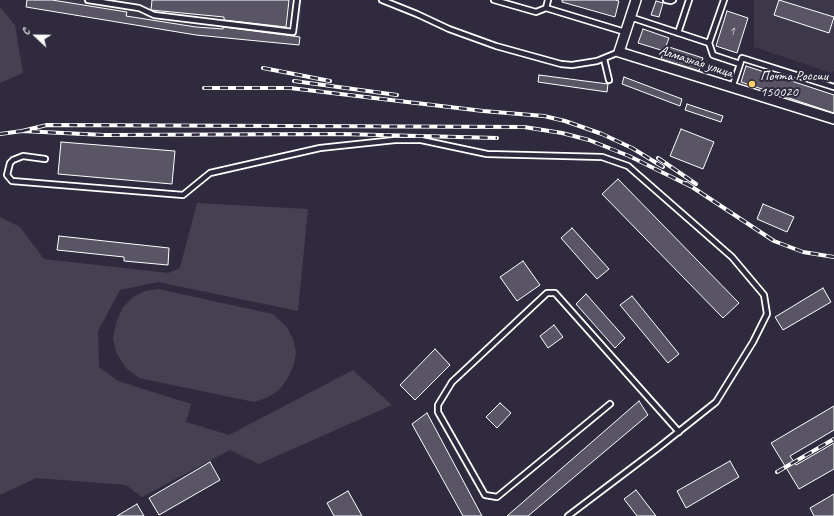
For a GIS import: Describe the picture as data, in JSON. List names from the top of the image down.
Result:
{
  "streets": {
    "street": ["Алмазная улица"]
  },
  "places": ["Почта России 150020"],
  "house_numbers": ["1"],
  "north": "left"
}
